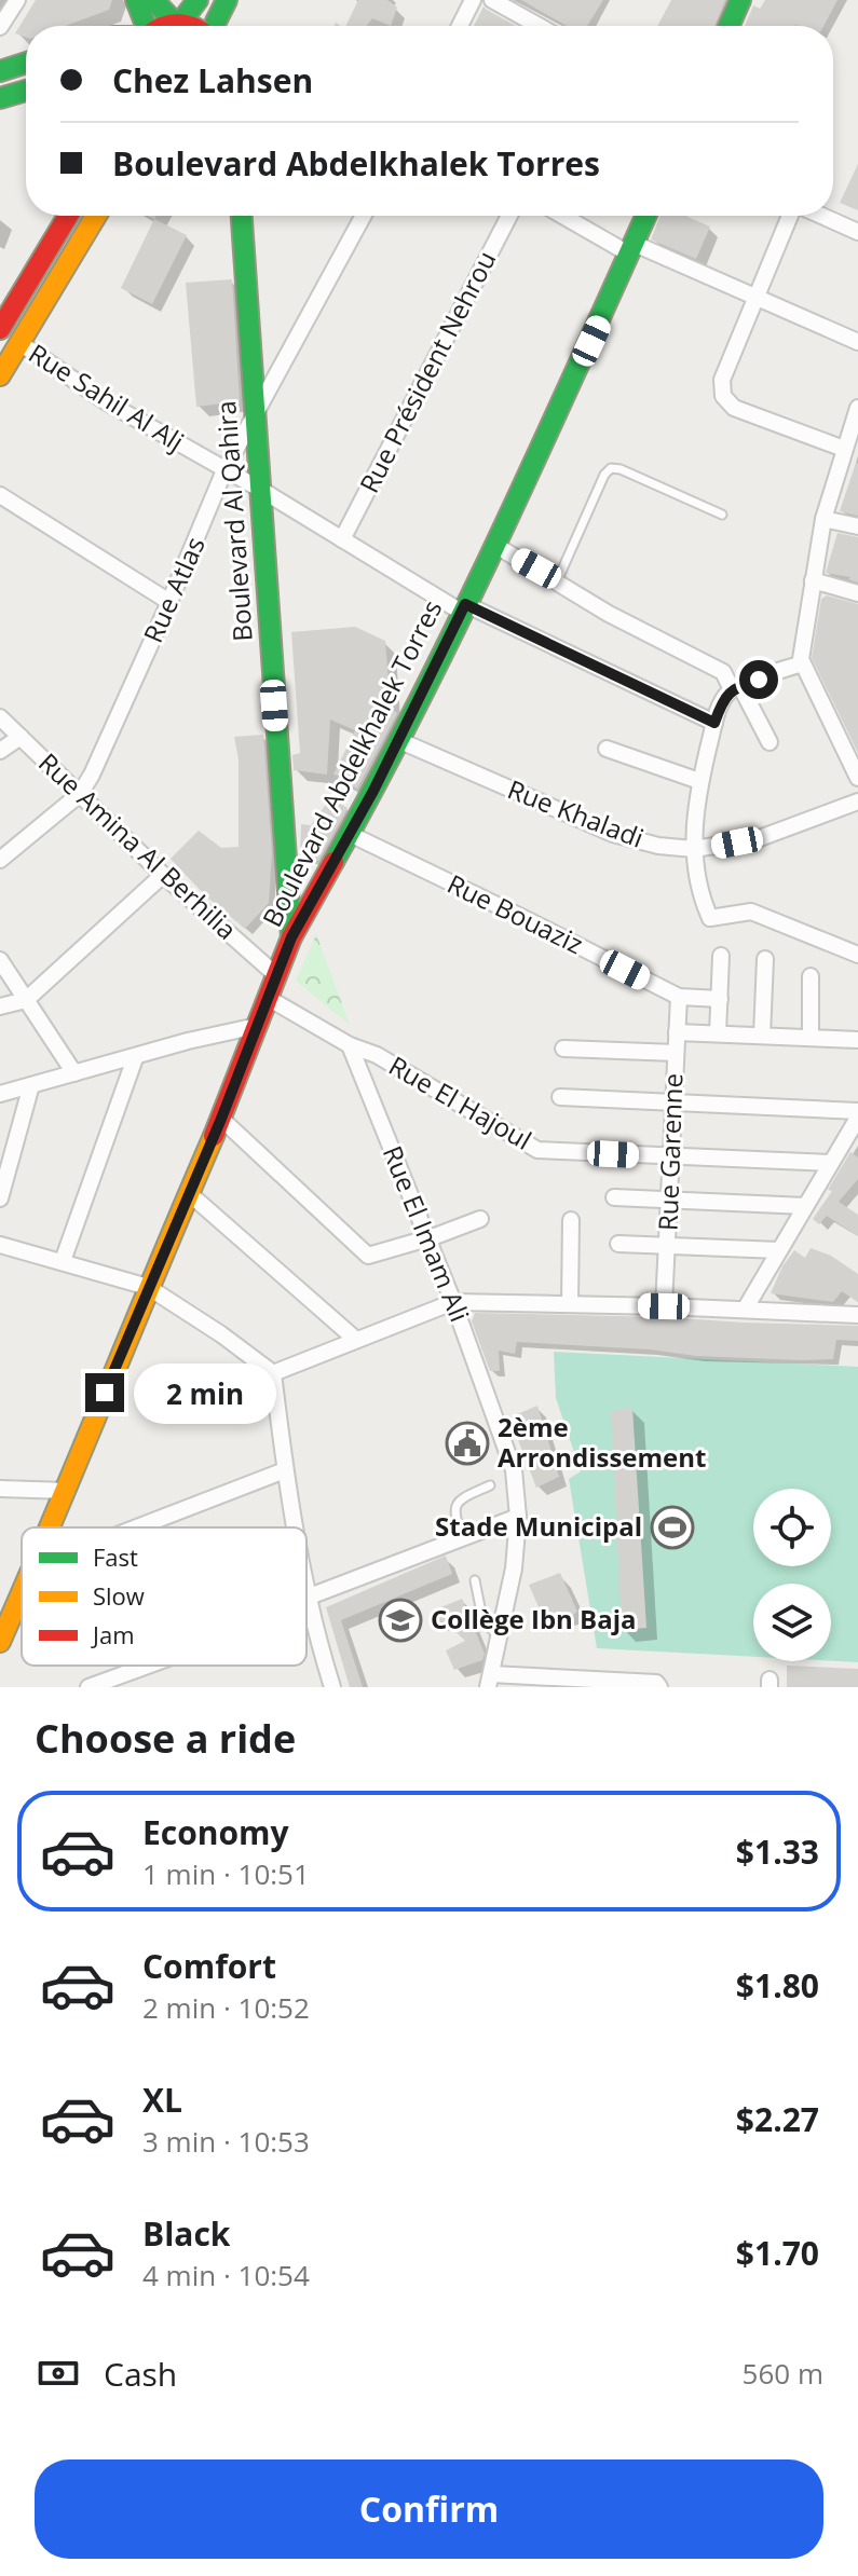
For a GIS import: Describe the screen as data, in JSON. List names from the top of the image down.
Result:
{
  "streets": {
    "main road": ["Boulevard Al Qahira", "Boulevard Abdelkhalek Torres"],
    "street": [
      "Rue Président Nehrou",
      "Rue Sahil Al Alj",
      "Rue Atlas",
      "Rue Khaladi",
      "Rue Amina Al Berhilia",
      "Rue Bouaziz",
      "Rue El Hajoul",
      "Rue Garenne",
      "Rue El Imam Ali"
    ]
  },
  "crossings": [
    ["Rue Président Nehrou", "Rue Sahil Al Alj"],
    ["Rue Sahil Al Alj", "Boulevard Al Qahira"],
    ["Rue Sahil Al Alj", "Rue Atlas"],
    ["Rue Sahil Al Alj", "Boulevard Abdelkhalek Torres"],
    ["Boulevard Al Qahira", "Rue Atlas"],
    ["Boulevard Al Qahira", "Boulevard Abdelkhalek Torres"],
    ["Rue Atlas", "Rue Amina Al Berhilia"],
    ["Boulevard Abdelkhalek Torres", "Rue Khaladi"],
    ["Boulevard Abdelkhalek Torres", "Rue Amina Al Berhilia"],
    ["Boulevard Abdelkhalek Torres", "Rue Bouaziz"],
    ["Rue Bouaziz", "Rue Garenne"],
    ["Rue El Hajoul", "Rue Garenne"],
    ["Rue El Hajoul", "Rue El Imam Ali"]
  ],
  "places": {
    "public building": ["2ème Arrondissement"],
    "sports": ["Stade Municipal"],
    "school or university": ["Collège Ibn Baja"]
  },
  "legend": ["Fast", "Slow", "Jam"],
  "page": {
    "banner": ["Chez Lahsen", "Boulevard Abdelkhalek Torres"],
    "bubble": "2 min",
    "heading": "Choose a ride",
    "list": [
      {
        "name": "Economy",
        "note": "1 min · 10:51",
        "value": "$1.33"
      },
      {
        "name": "Comfort",
        "note": "2 min · 10:52",
        "value": "$1.80"
      },
      {
        "name": "XL",
        "note": "3 min · 10:53",
        "value": "$2.27"
      },
      {
        "name": "Black",
        "note": "4 min · 10:54",
        "value": "$1.70"
      }
    ],
    "pay": ["Cash", "560 m"],
    "buttons": "Confirm"
  }
}
